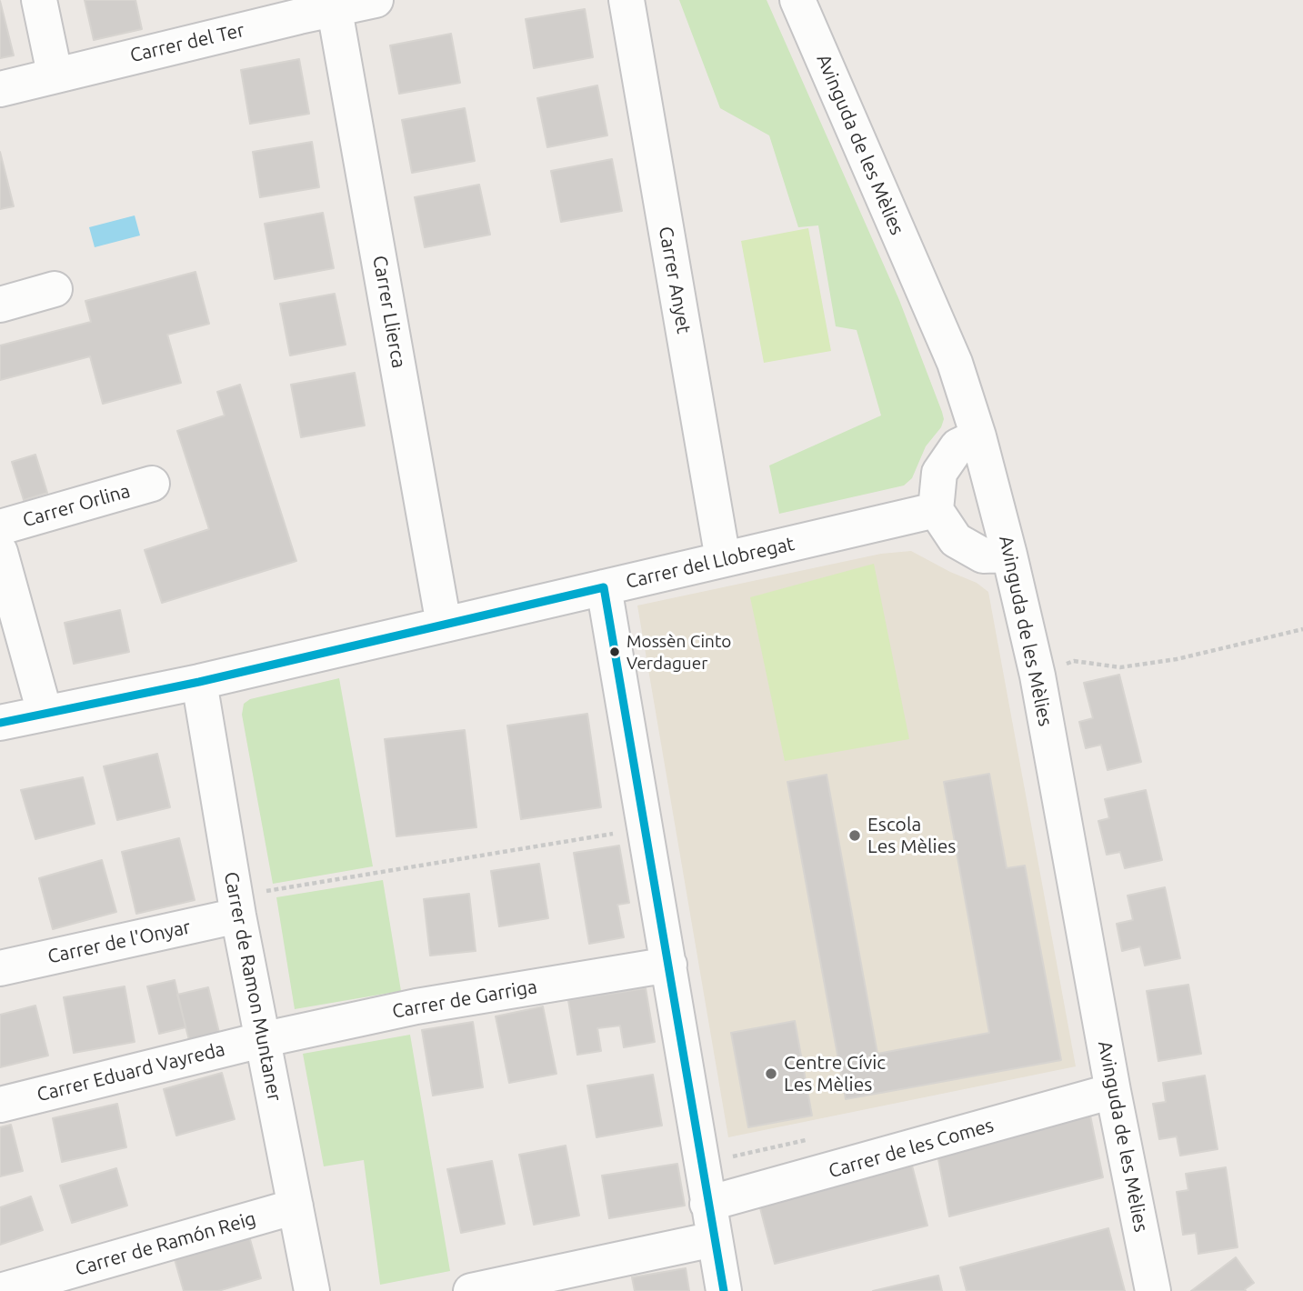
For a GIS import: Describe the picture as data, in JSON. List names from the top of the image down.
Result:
{
  "streets": {
    "street": [
      "Carrer del Ter",
      "Avinguda de les Mèlies",
      "Carrer Anyet",
      "Carrer Llierca",
      "Carrer Orlina",
      "Carrer del Llobregat",
      "Carrer de l'Onyar",
      "Carrer de Ramon Muntaner",
      "Carrer de Garriga",
      "Carrer Eduard Vayreda",
      "Carrer de les Comes",
      "Carrer de Ramón Reig"
    ]
  },
  "crossings": [
    ["Carrer del Ter", "Carrer Llierca"],
    ["Avinguda de les Mèlies", "Carrer de les Comes"],
    ["Carrer Anyet", "Carrer del Llobregat"],
    ["Carrer Llierca", "Carrer del Llobregat"],
    ["Carrer del Llobregat", "Carrer de Ramon Muntaner"],
    ["Carrer de l'Onyar", "Carrer de Ramon Muntaner"],
    ["Carrer de Ramon Muntaner", "Carrer de Garriga"],
    ["Carrer de Ramon Muntaner", "Carrer Eduard Vayreda"],
    ["Carrer de Ramon Muntaner", "Carrer de Ramón Reig"],
    ["Carrer de Garriga", "Carrer Eduard Vayreda"]
  ],
  "places": ["Mossèn Cinto Verdaguer", "Escola Les Mèlies", "Centre Cívic Les Mèlies"]
}
